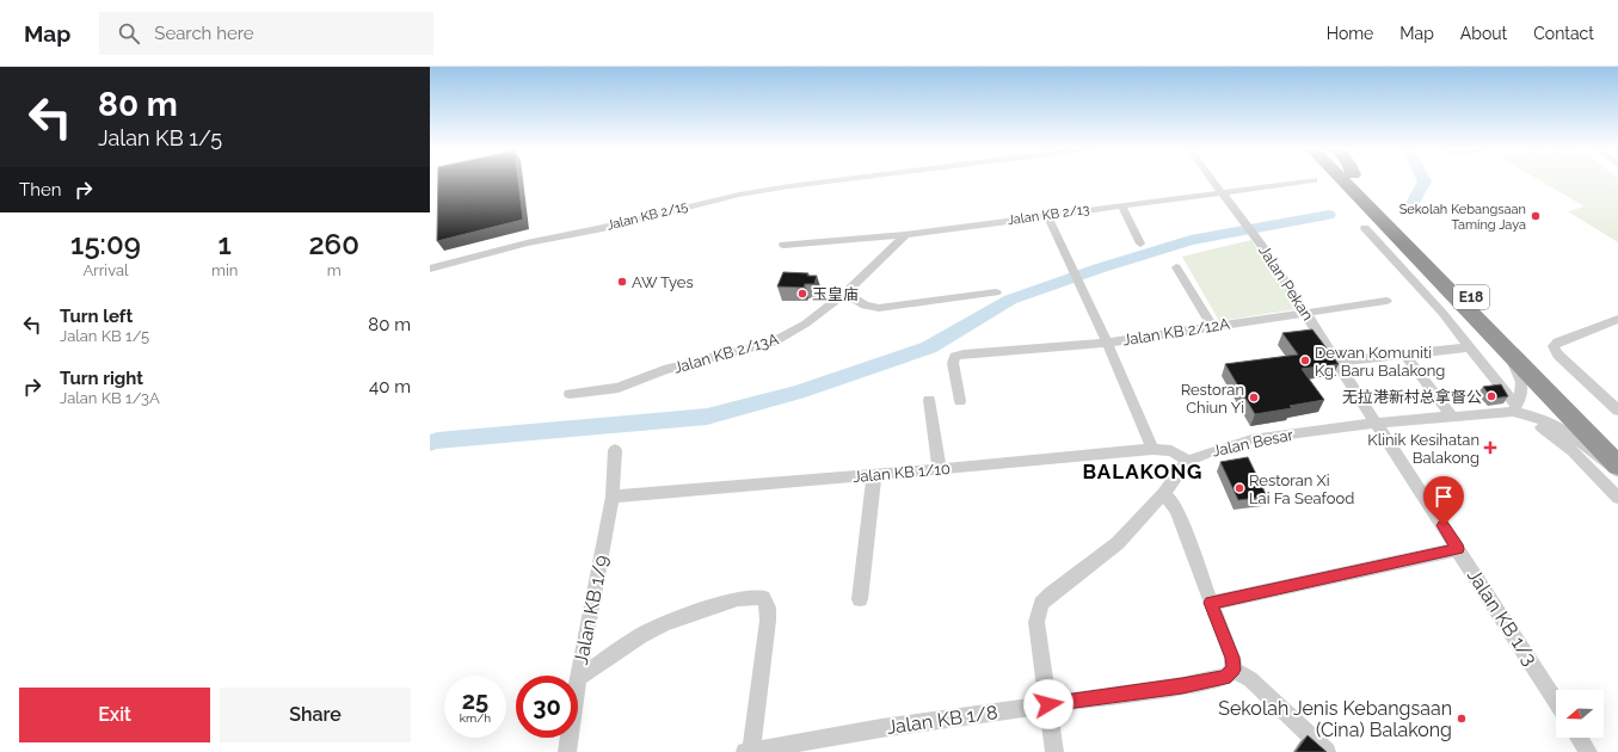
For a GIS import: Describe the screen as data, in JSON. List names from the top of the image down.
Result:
{
  "streets": {
    "highway": ["E18"],
    "street": [
      "Jalan KB 2/13",
      "Jalan KB 2/15",
      "Jalan Pekan",
      "Jalan KB 2/12A",
      "Jalan KB 2/13A",
      "Jalan Besar",
      "Jalan KB 1/10",
      "Jalan KB 1/9",
      "Jalan KB 1/3",
      "Jalan KB 1/8"
    ]
  },
  "crossings": [
    ["Jalan KB 2/13", "Jalan Pekan"],
    ["Jalan KB 2/13", "Jalan KB 2/13A"],
    ["Jalan Pekan", "Jalan KB 2/12A"],
    ["Jalan Pekan", "Jalan Besar"],
    ["Jalan Pekan", "Jalan KB 1/3"],
    ["Jalan Besar", "Jalan KB 1/10"],
    ["Jalan Besar", "Jalan KB 1/3"],
    ["Jalan KB 1/10", "Jalan KB 1/9"]
  ],
  "districts": ["BALAKONG"],
  "places": {
    "other": [
      "Sekolah Kebangsaan Taming Jaya",
      "AW Tyes",
      "玉皇庙",
      "Dewan Komuniti Kg. Baru Balakong",
      "无拉港新村总拿督公",
      "Restoran Chiun Yi",
      "Restoran Xi Lai Fa Seafood",
      "Sekolah Jenis Kebangsaan (Cina) Balakong"
    ],
    "health": ["Klinik Kesihatan Balakong"]
  },
  "north": "left",
  "page": {
    "header": "Map",
    "search": "Search here",
    "nav": [
      "Home",
      "Map",
      "About",
      "Contact"
    ],
    "turn": ["80 m", "Jalan KB 1/5"],
    "then": "Then",
    "eta": [
      "15:09",
      "Arrival",
      "1",
      "min",
      "260",
      "m"
    ],
    "list": [
      {
        "name": "Turn left",
        "note": "Jalan KB 1/5",
        "value": "80 m"
      },
      {
        "name": "Turn right",
        "note": "Jalan KB 1/3A",
        "value": "40 m"
      }
    ],
    "speed": "25 km/h",
    "limit": "30",
    "buttons": ["Exit", "Share"]
  }
}
